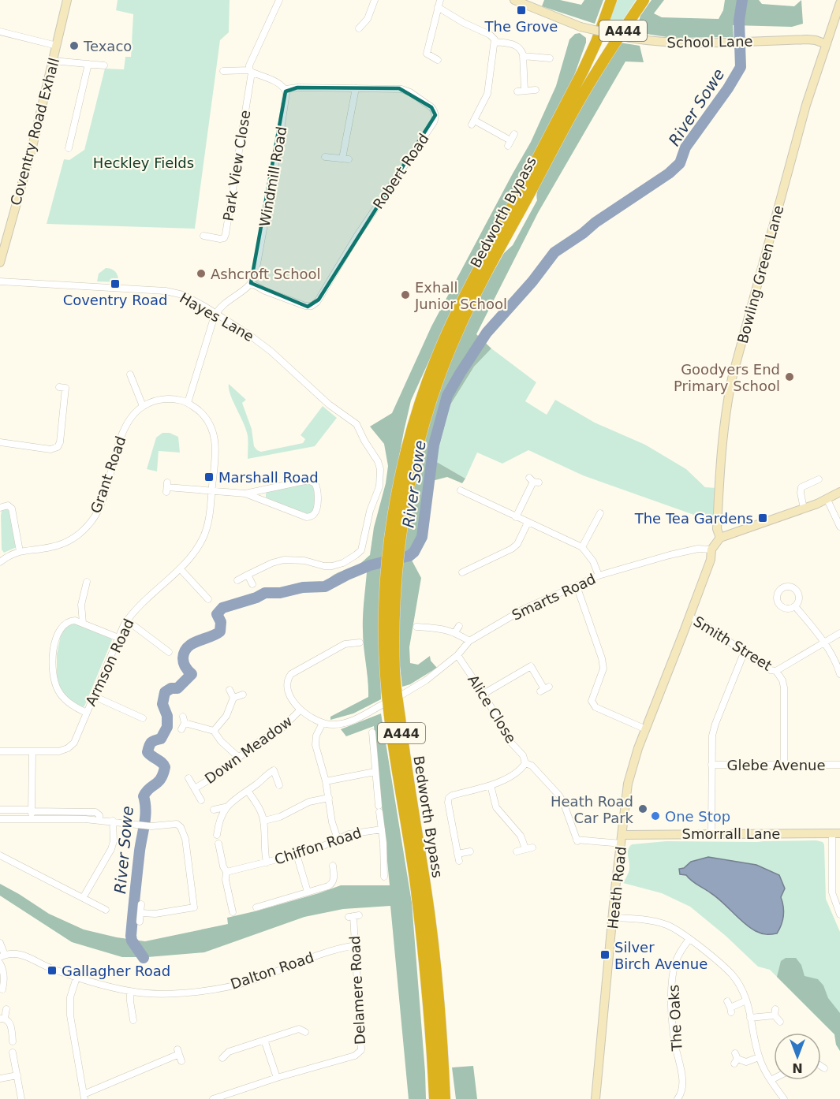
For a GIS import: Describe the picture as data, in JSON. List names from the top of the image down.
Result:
{
  "streets": {
    "highway": ["A444", "Bedworth Bypass"],
    "street": [
      "School Lane",
      "Coventry Road Exhall",
      "Park View Close",
      "Robert Road",
      "Windmill Road",
      "Bowling Green Lane",
      "Hayes Lane",
      "Grant Road",
      "Smarts Road",
      "Smith Street",
      "Armson Road",
      "Alice Close",
      "Down Meadow",
      "Glebe Avenue",
      "Smorrall Lane",
      "Chiffon Road",
      "Heath Road",
      "Dalton Road",
      "Delamere Road",
      "The Oaks"
    ]
  },
  "crossings": [
    ["School Lane", "Bowling Green Lane"],
    ["Robert Road", "Windmill Road"],
    ["Smarts Road", "Alice Close"],
    ["Smarts Road", "Heath Road"],
    ["Smith Street", "Heath Road"],
    ["Alice Close", "Heath Road"],
    ["Smorrall Lane", "Heath Road"],
    ["Dalton Road", "Delamere Road"]
  ],
  "water": ["River Sowe"],
  "parks": ["Heckley Fields"],
  "places": {
    "transit": [
      "The Grove",
      "Coventry Road",
      "Marshall Road",
      "The Tea Gardens",
      "Silver Birch Avenue",
      "Gallagher Road"
    ],
    "other": [
      "Texaco",
      "Ashcroft School",
      "Exhall Junior School",
      "Goodyers End Primary School",
      "Heath Road Car Park",
      "One Stop"
    ]
  },
  "north": "bottom"
}
